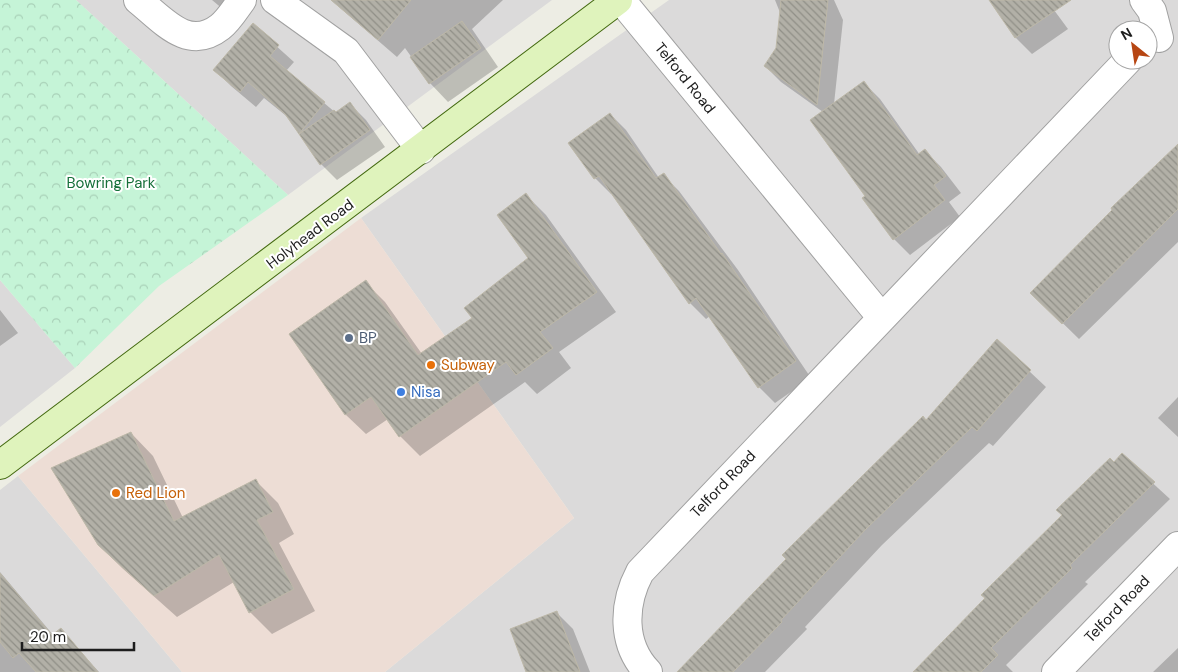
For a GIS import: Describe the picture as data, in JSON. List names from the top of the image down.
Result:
{
  "streets": {
    "main road": ["Holyhead Road"],
    "street": ["Telford Road"]
  },
  "crossings": [
    ["Telford Road", "Holyhead Road"]
  ],
  "parks": ["Bowring Park"],
  "places": [
    "BP",
    "Subway",
    "Nisa",
    "Red Lion"
  ],
  "scale_bar": "20 m",
  "north": "top left"
}
